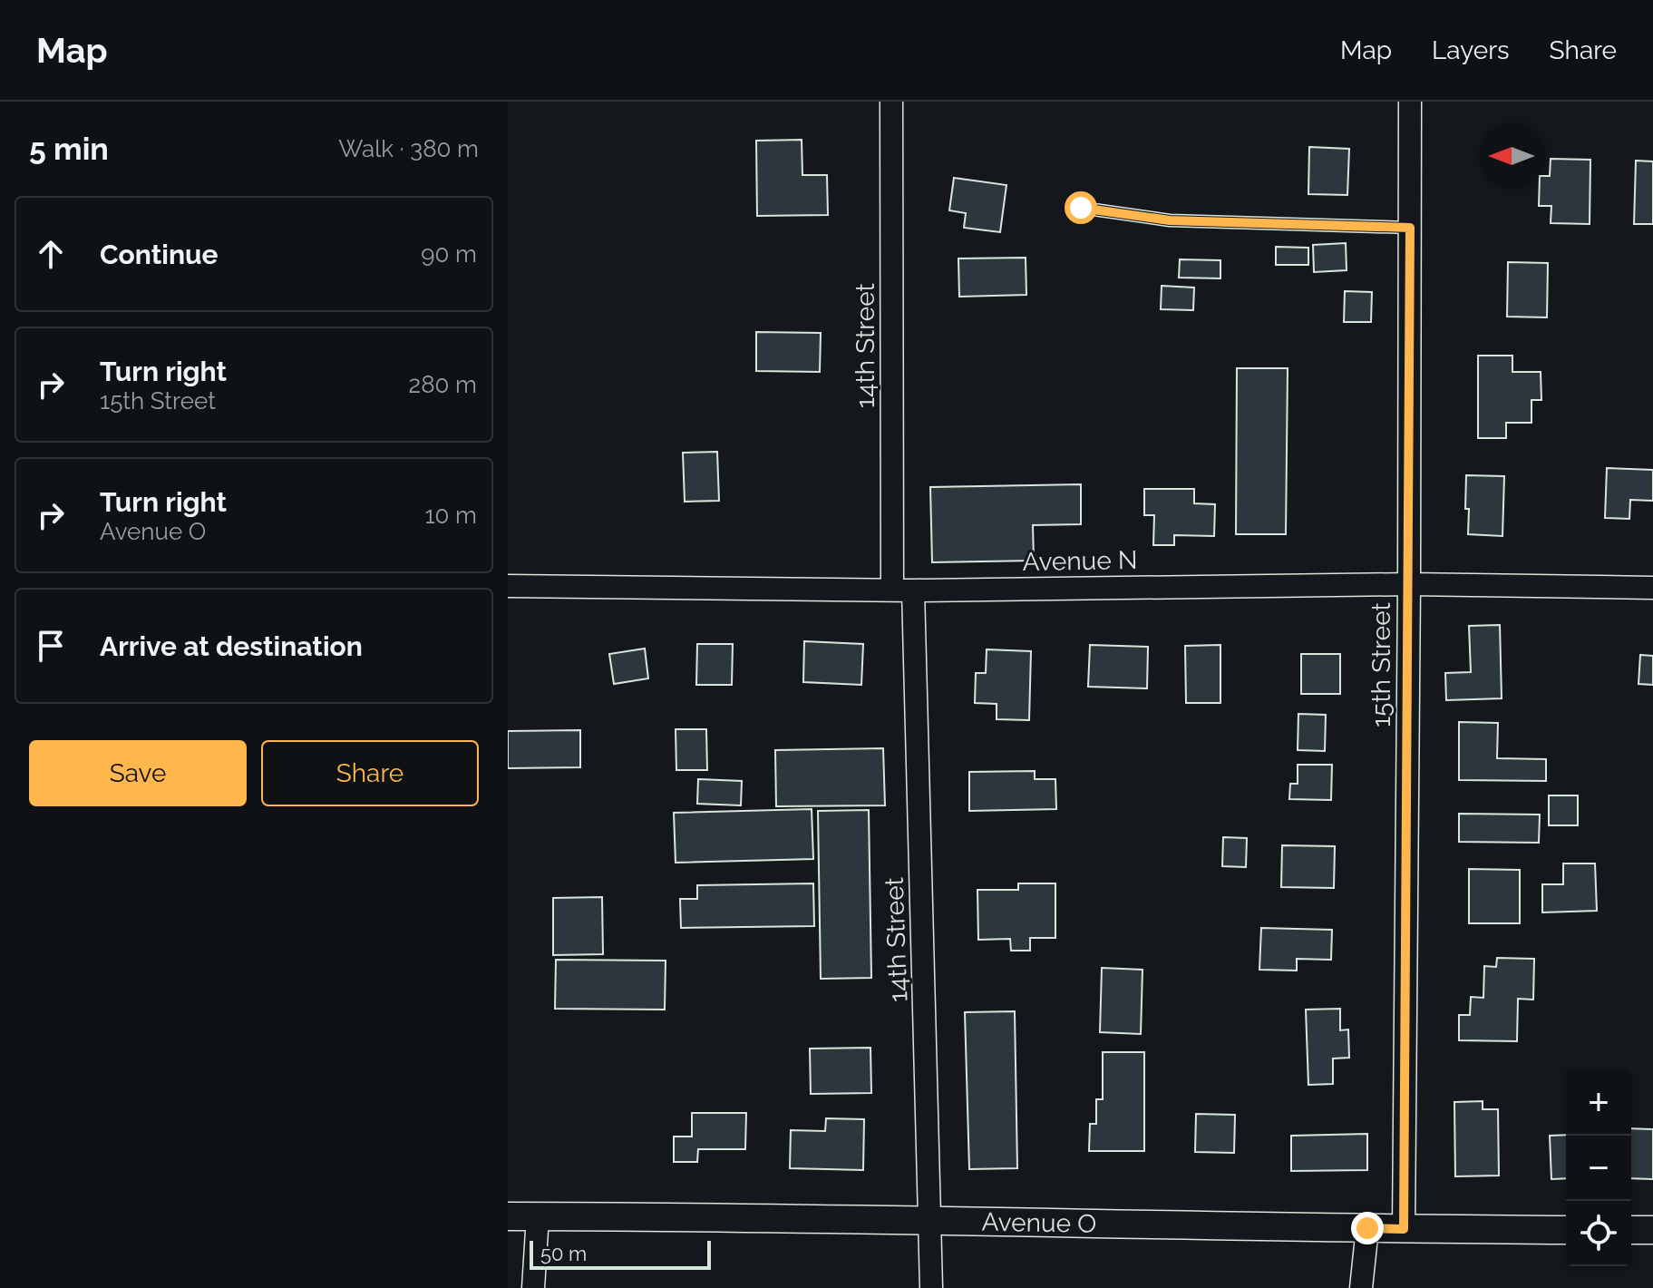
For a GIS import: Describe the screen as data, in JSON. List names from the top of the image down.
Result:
{
  "streets": {
    "street": [
      "14th Street",
      "Avenue N",
      "15th Street",
      "Avenue O"
    ]
  },
  "crossings": [
    ["14th Street", "Avenue N"],
    ["14th Street", "Avenue O"],
    ["Avenue N", "15th Street"],
    ["15th Street", "Avenue O"]
  ],
  "scale_bar": "50 m",
  "north": "left",
  "page": {
    "header": "Map",
    "nav": ["Map", "Layers", "Share"],
    "heading": ["5 min", "Walk · 380 m"],
    "list": [
      ["Continue", "90 m"],
      ["Turn right", "15th Street", "280 m"],
      ["Turn right", "Avenue O", "10 m"],
      "Arrive at destination"
    ],
    "buttons": ["Save", "Share"],
    "map_buttons": ["+", "−"],
    "scale": "50 m"
  }
}
